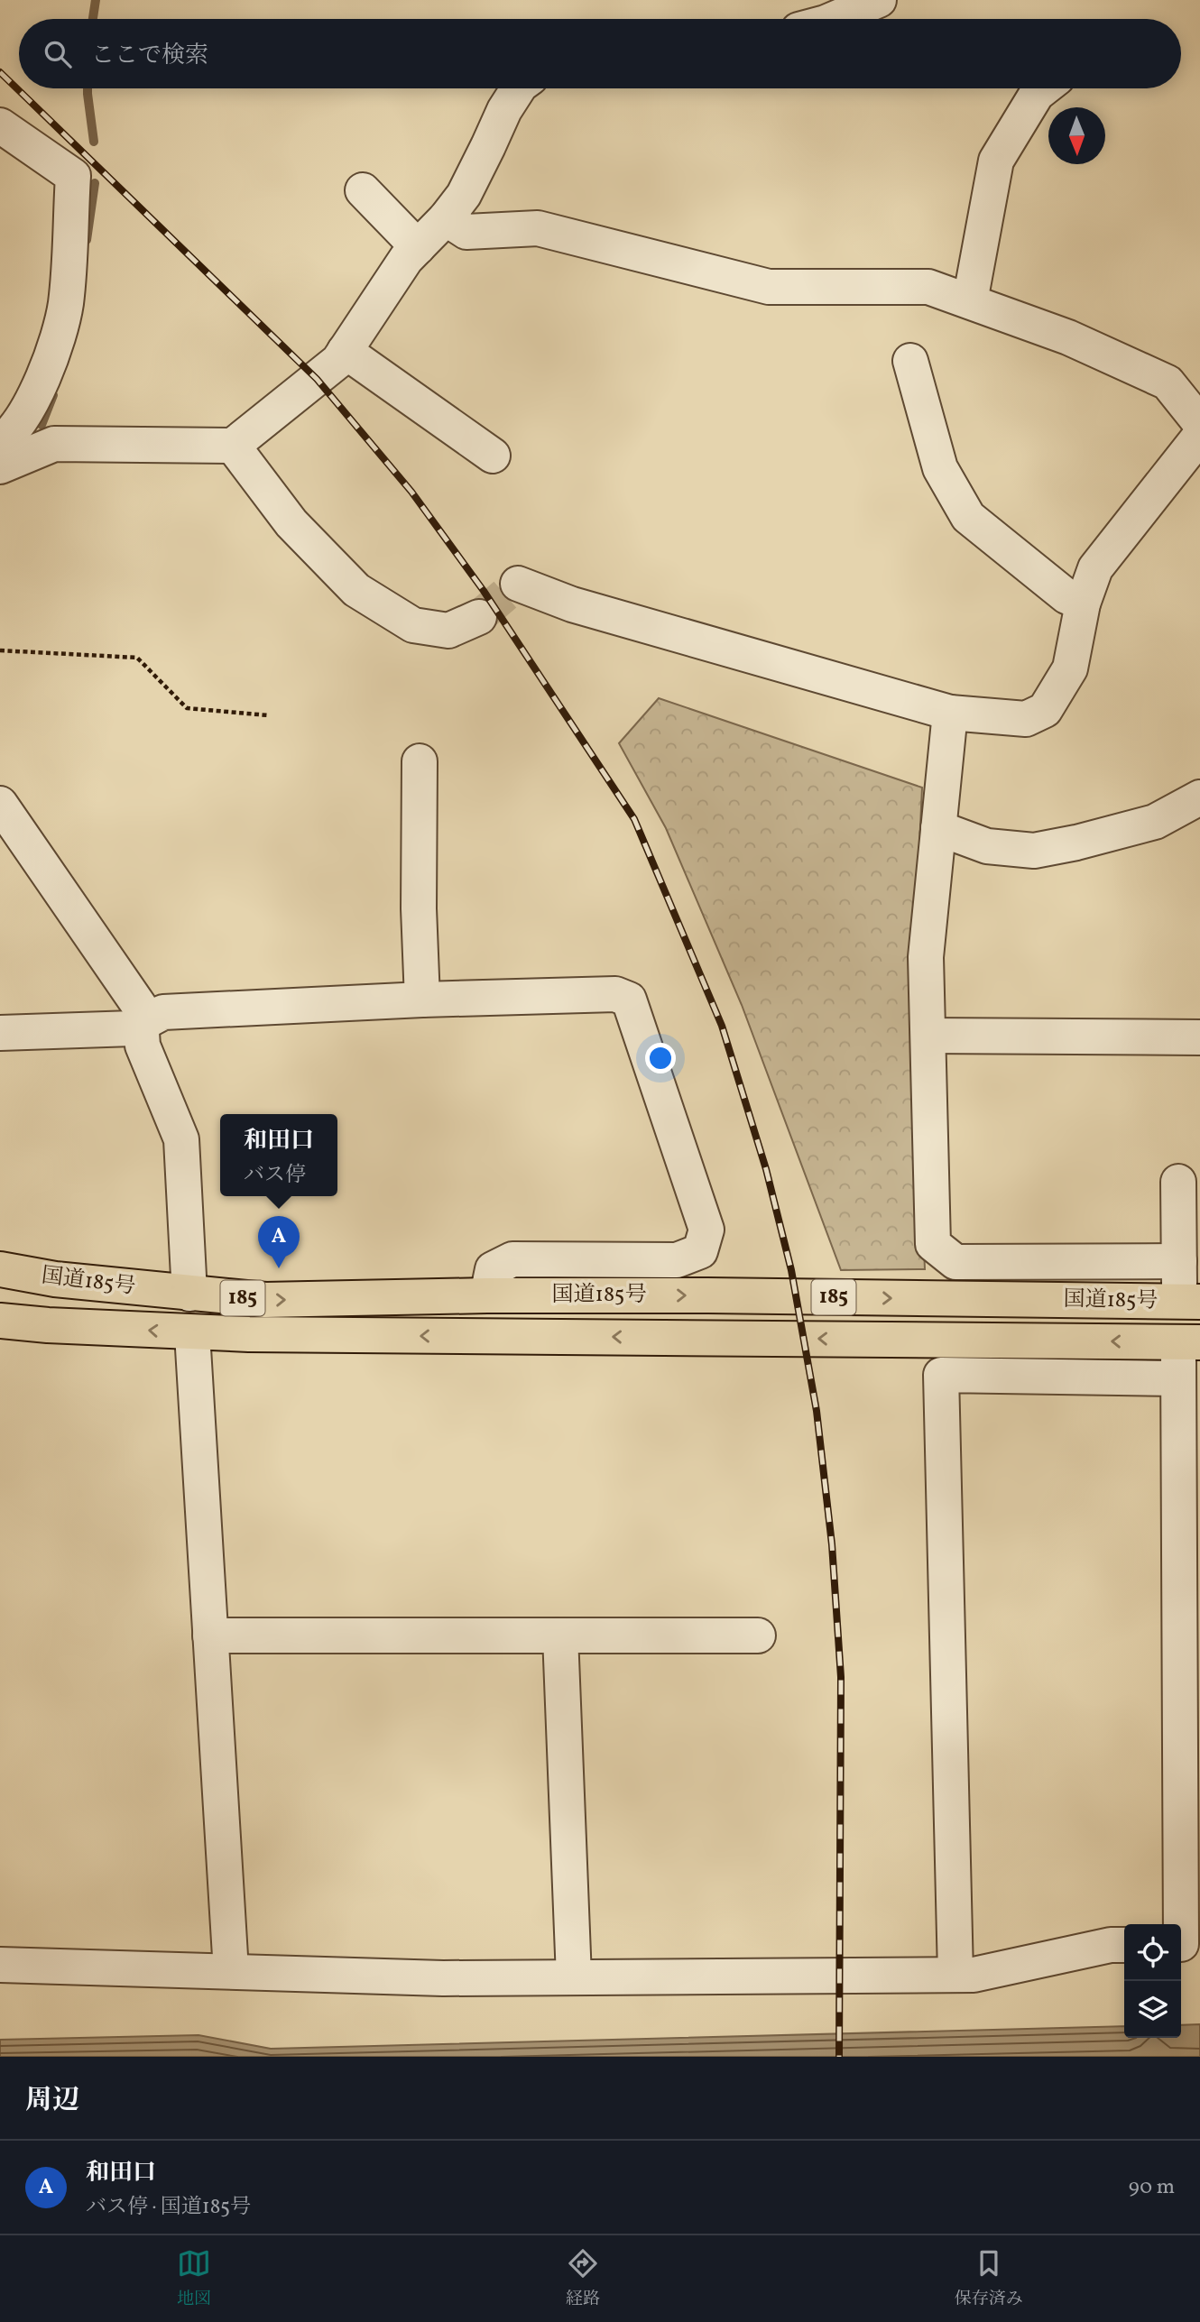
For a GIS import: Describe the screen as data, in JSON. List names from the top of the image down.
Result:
{
  "streets": {
    "highway": ["国道185号", "185"]
  },
  "north": "bottom",
  "page": {
    "search": "ここで検索",
    "popup": ["和田口", "バス停"],
    "pins": "A",
    "heading": "周辺",
    "list": [
      {
        "mark": "A",
        "name": "和田口",
        "note": "バス停 · 国道185号",
        "value": "90 m"
      }
    ],
    "nav": ["地図", "経路", "保存済み"]
  }
}
